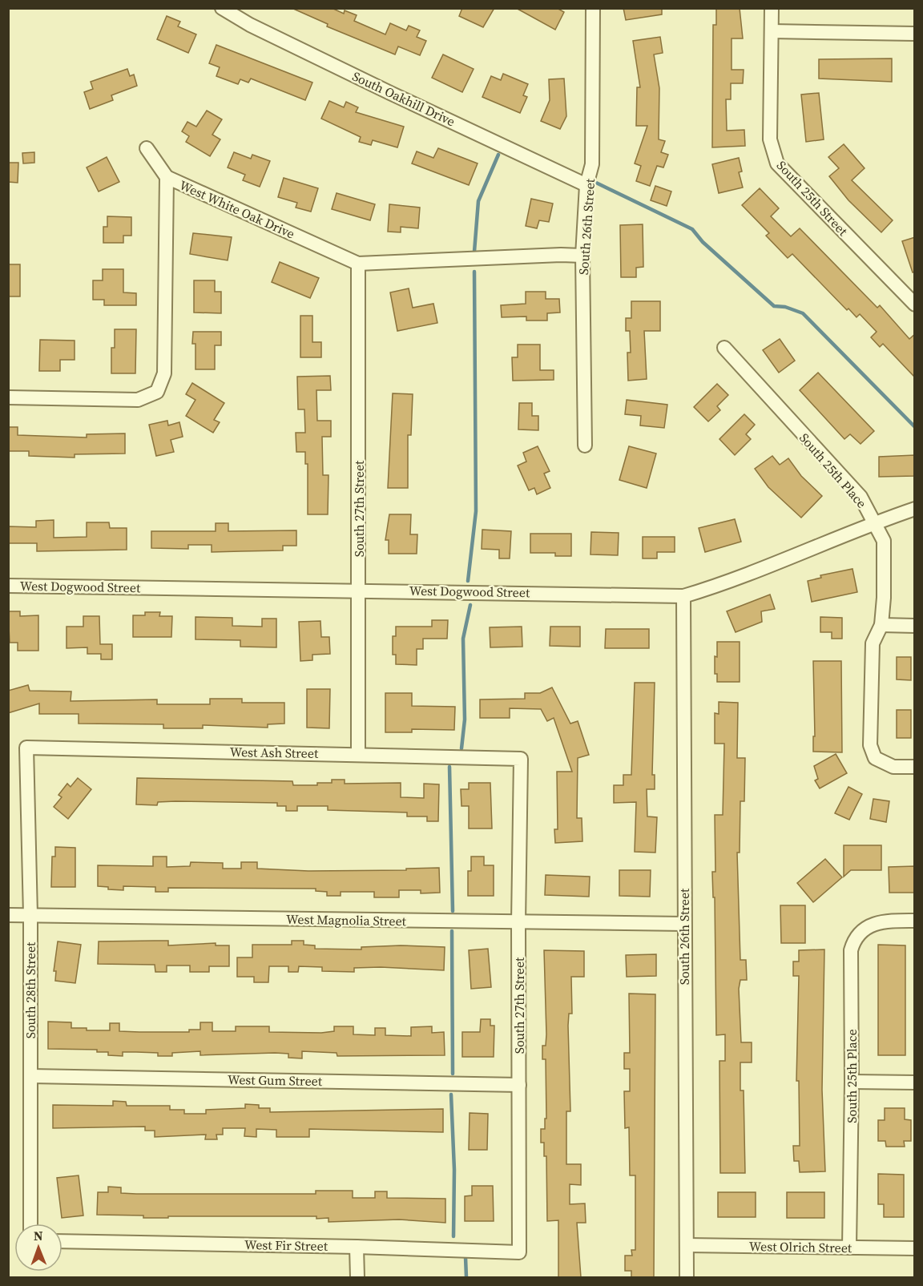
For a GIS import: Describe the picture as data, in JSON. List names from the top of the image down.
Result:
{
  "streets": {
    "street": [
      "South Oakhill Drive",
      "South 25th Street",
      "West White Oak Drive",
      "South 26th Street",
      "South 25th Place",
      "South 27th Street",
      "West Dogwood Street",
      "West Ash Street",
      "West Magnolia Street",
      "South 28th Street",
      "West Gum Street",
      "West Fir Street",
      "West Olrich Street"
    ]
  },
  "crossings": [
    ["South Oakhill Drive", "South 26th Street"],
    ["West White Oak Drive", "South 26th Street"],
    ["West White Oak Drive", "South 27th Street"],
    ["South 26th Street", "West Dogwood Street"],
    ["South 26th Street", "West Magnolia Street"],
    ["South 26th Street", "West Olrich Street"],
    ["South 25th Place", "West Dogwood Street"],
    ["South 25th Place", "West Olrich Street"],
    ["South 27th Street", "West Dogwood Street"],
    ["South 27th Street", "West Ash Street"],
    ["South 27th Street", "West Magnolia Street"],
    ["South 27th Street", "West Gum Street"],
    ["South 27th Street", "West Fir Street"],
    ["West Ash Street", "South 28th Street"],
    ["West Magnolia Street", "South 28th Street"],
    ["South 28th Street", "West Gum Street"]
  ],
  "north": "top"
}
